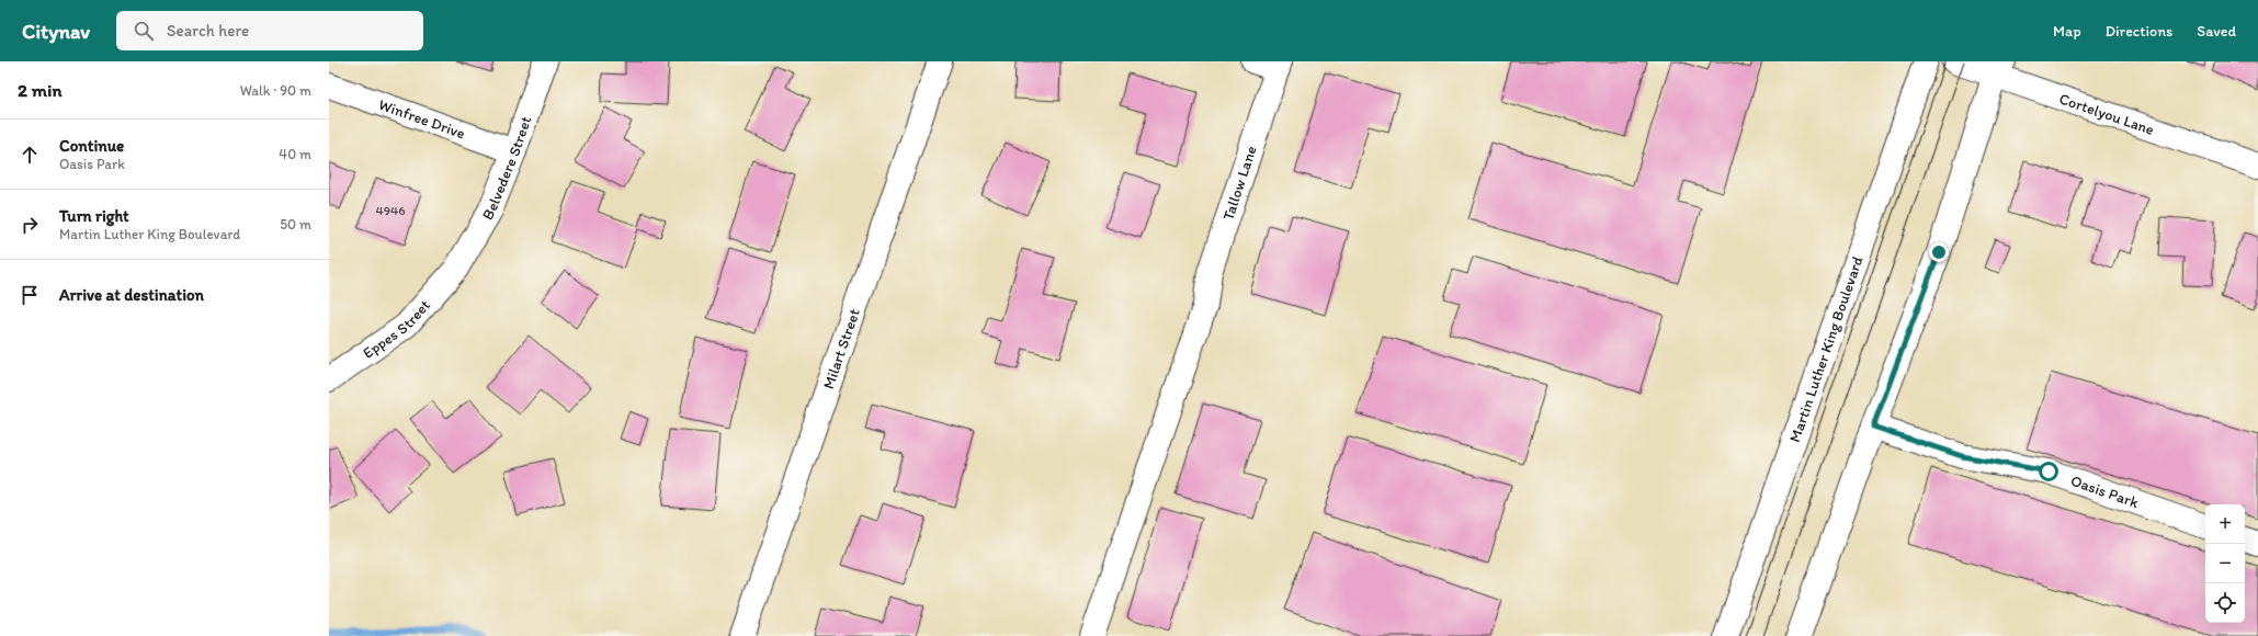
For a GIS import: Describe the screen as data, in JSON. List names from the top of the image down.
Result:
{
  "streets": {
    "street": [
      "Cortelyou Lane",
      "Winfree Drive",
      "Belvedere Street",
      "Tallow Lane",
      "Eppes Street",
      "Milart Street",
      "Martin Luther King Boulevard",
      "Oasis Park"
    ]
  },
  "crossings": [
    ["Winfree Drive", "Belvedere Street"],
    ["Belvedere Street", "Eppes Street"]
  ],
  "house_numbers": ["4946"],
  "page": {
    "header": "Citynav",
    "search": "Search here",
    "nav": ["Map", "Directions", "Saved"],
    "heading": ["2 min", "Walk · 90 m"],
    "list": [
      ["Continue", "Oasis Park", "40 m"],
      ["Turn right", "Martin Luther King Boulevard", "50 m"],
      "Arrive at destination"
    ],
    "map_buttons": ["+", "−"]
  }
}
